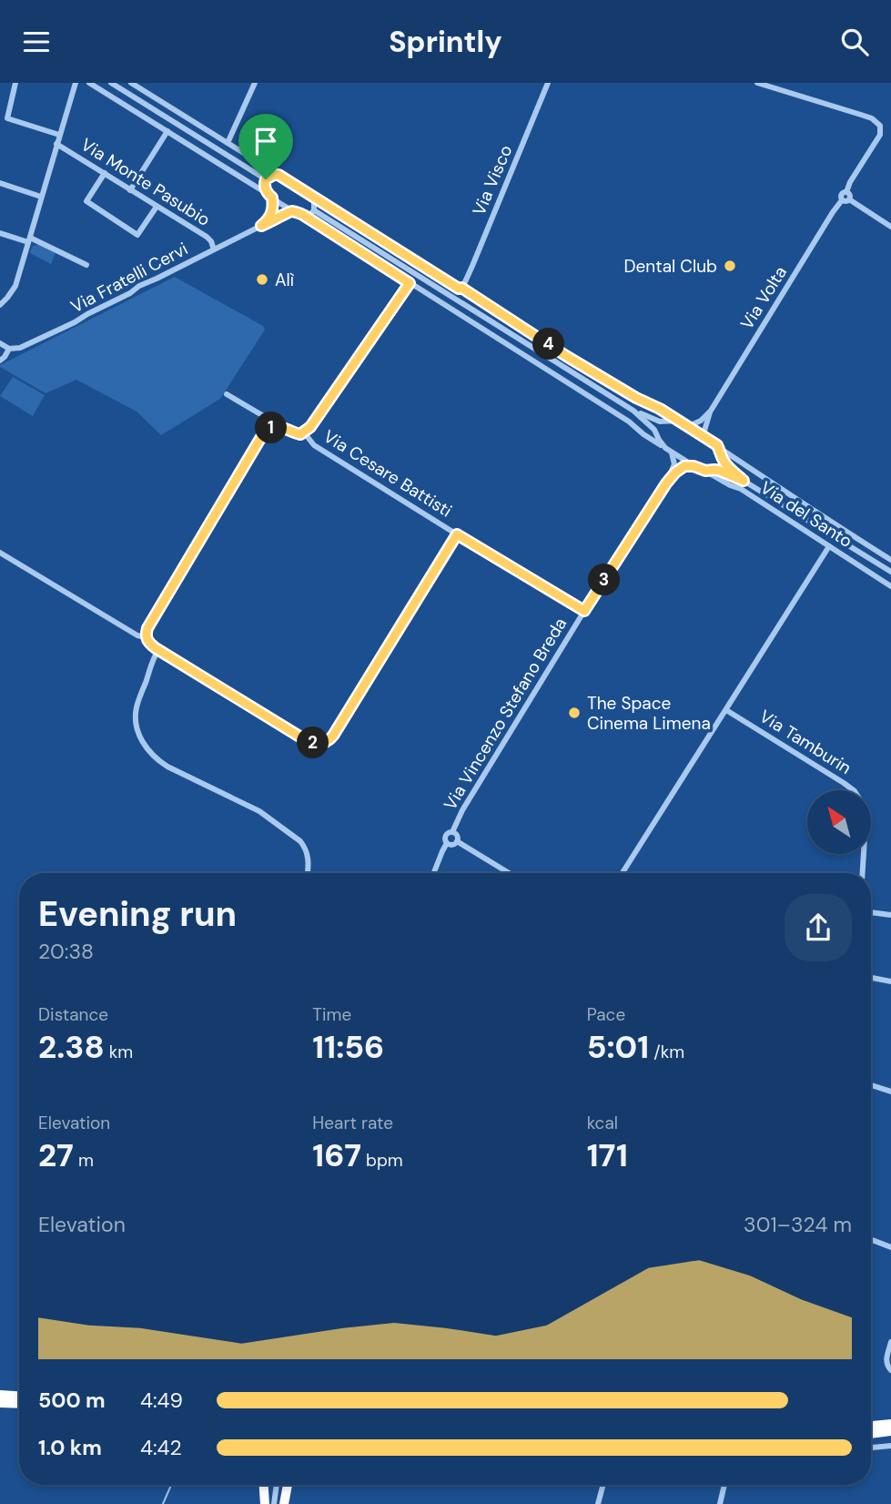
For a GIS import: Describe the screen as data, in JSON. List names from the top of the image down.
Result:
{
  "streets": {
    "street": [
      "Via Visco",
      "Via Monte Pasubio",
      "Via Fratelli Cervi",
      "Via Volta",
      "Via Cesare Battisti",
      "Via del Santo",
      "Via Vincenzo Stefano Breda",
      "Via Tamburin"
    ]
  },
  "crossings": [
    ["Via Visco", "Via del Santo"],
    ["Via Monte Pasubio", "Via Fratelli Cervi"],
    ["Via del Santo", "Via Vincenzo Stefano Breda"]
  ],
  "places": ["Dental Club", "Alì", "The Space Cinema Limena"],
  "north": "top left",
  "page": {
    "header": "Sprintly",
    "pins": [
      "4",
      "1",
      "3",
      "2"
    ],
    "heading": ["Evening run", "20:38"],
    "stats": [
      ["Distance", "2.38 km"],
      ["Time", "11:56"],
      ["Pace", "5:01 /km"],
      ["Elevation", "27 m"],
      ["Heart rate", "167 bpm"],
      ["kcal", "171"]
    ],
    "chart": ["Elevation", "301–324 m"],
    "list": [
      {
        "name": "500 m",
        "note": "4:49"
      },
      {
        "name": "1.0 km",
        "note": "4:42"
      }
    ]
  }
}
